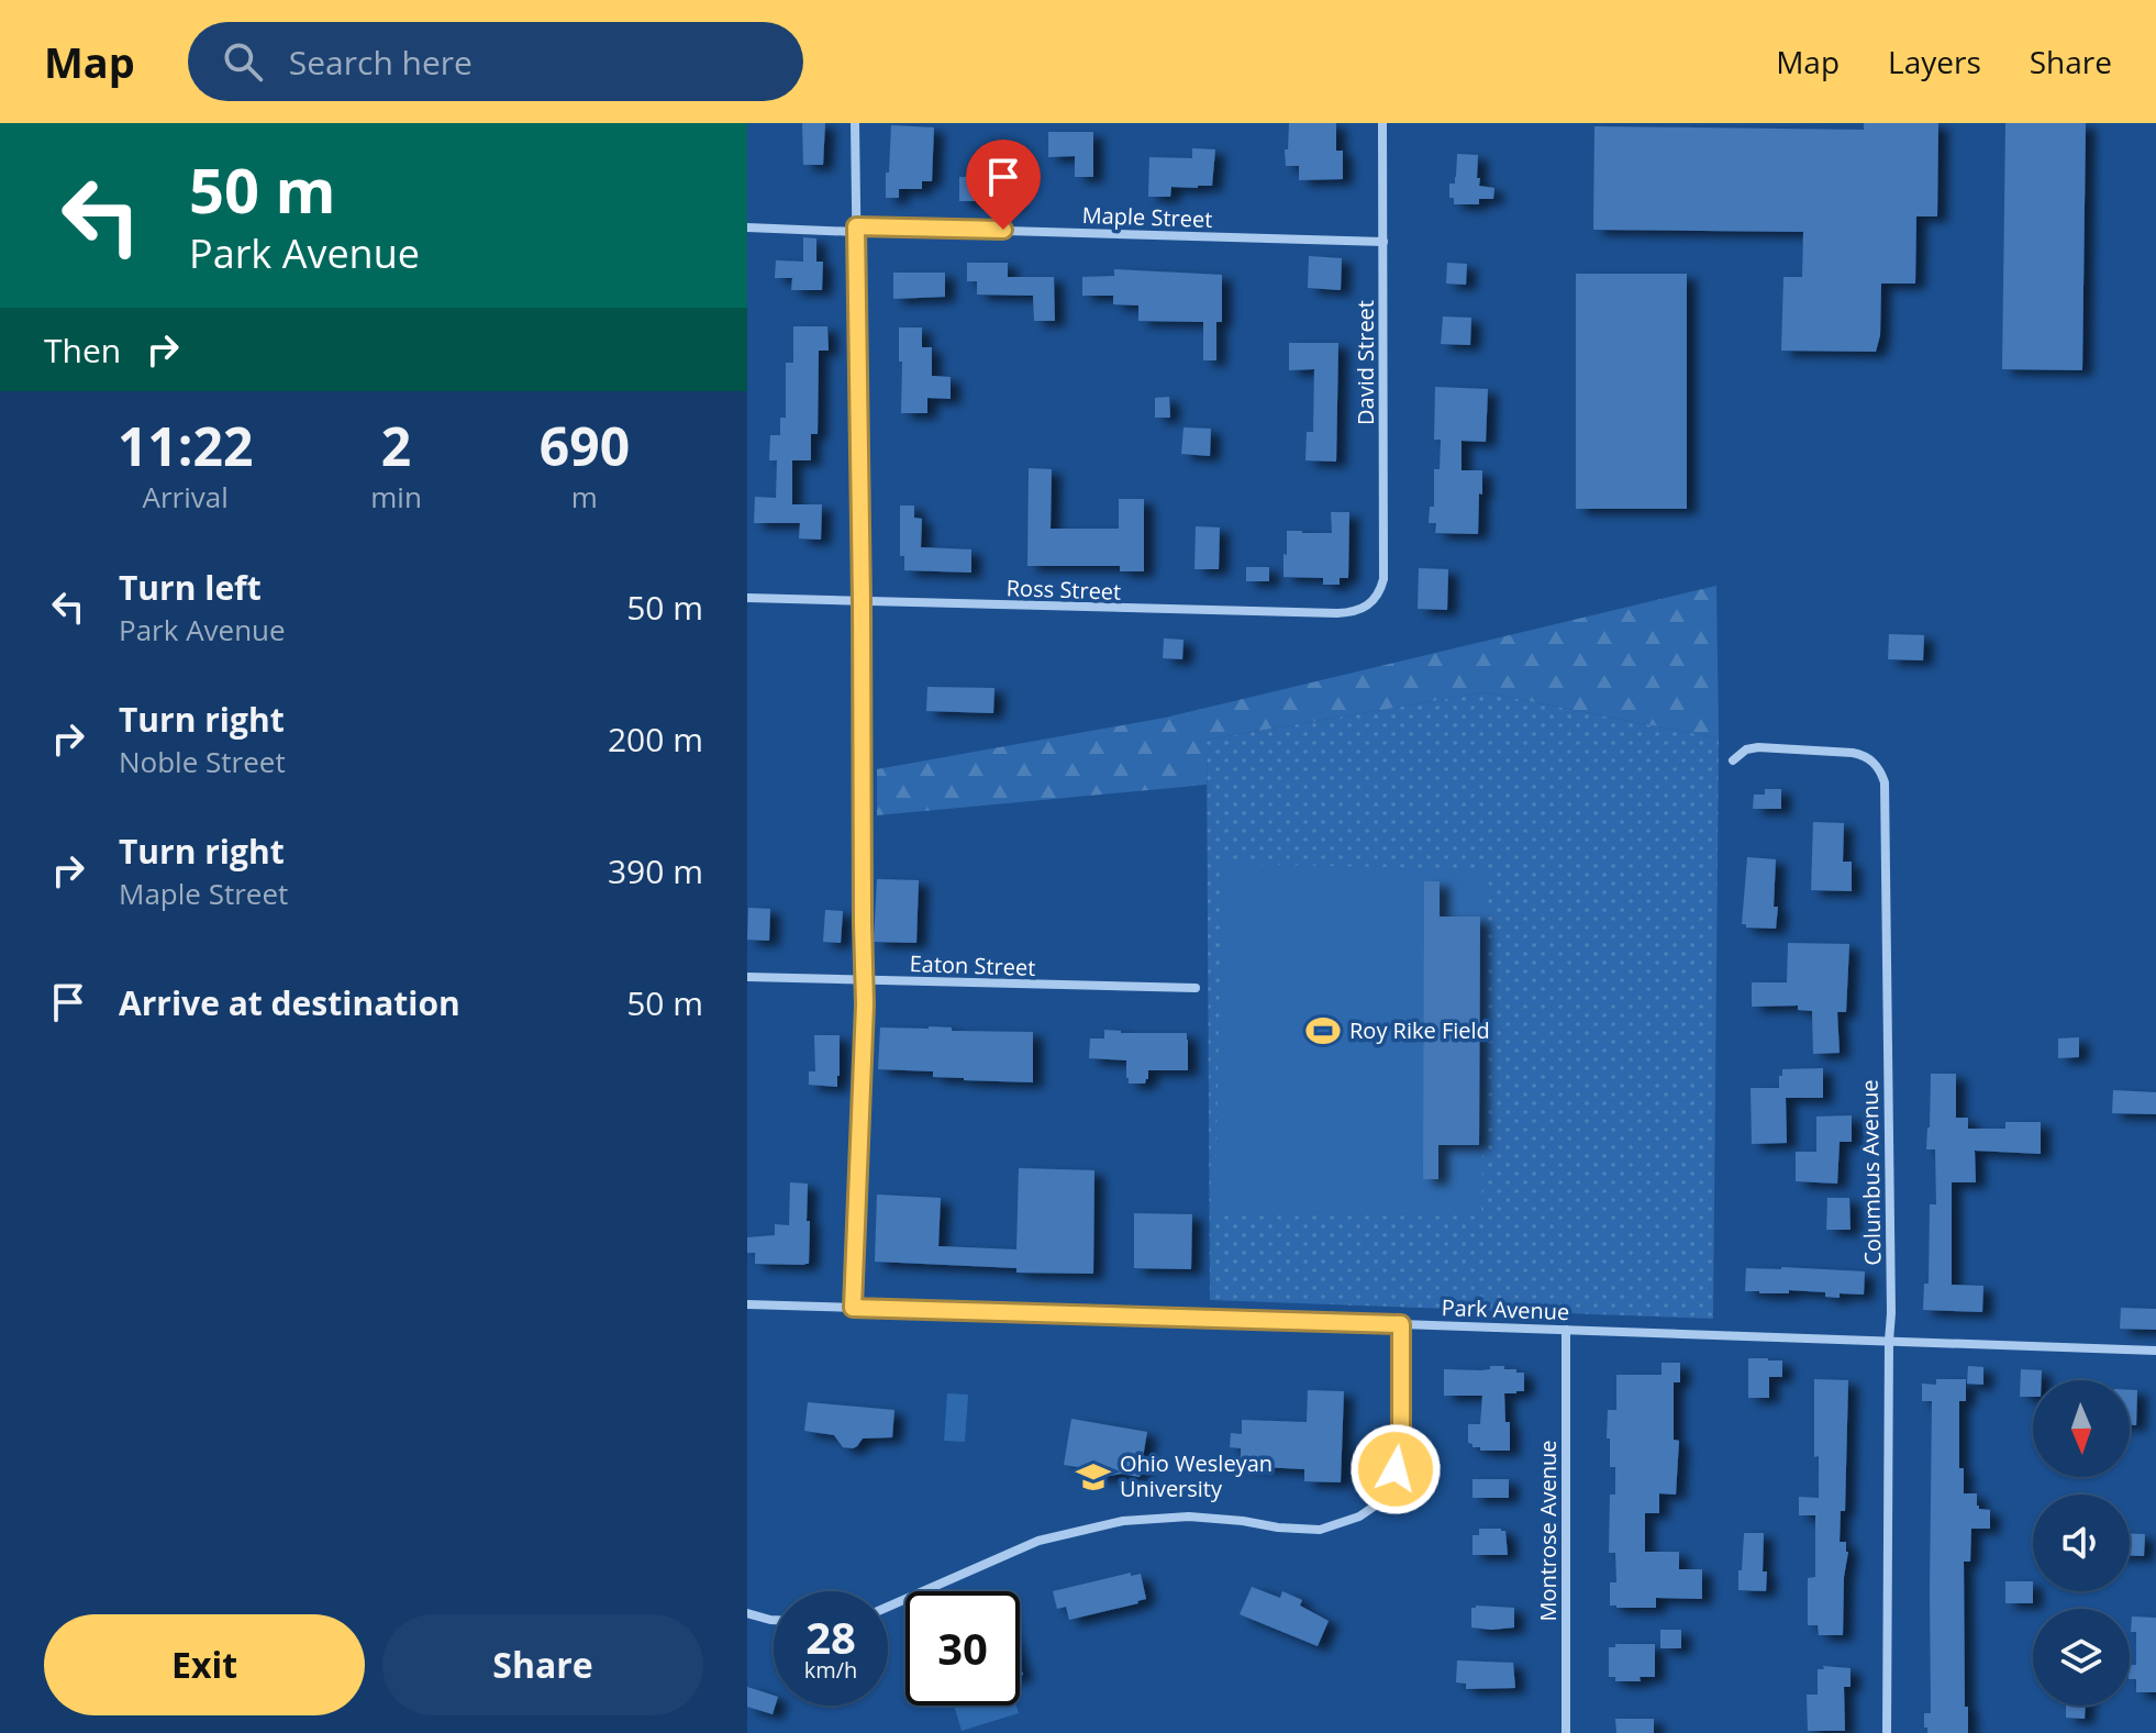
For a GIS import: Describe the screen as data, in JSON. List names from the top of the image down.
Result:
{
  "streets": {
    "street": [
      "Maple Street",
      "David Street",
      "Ross Street",
      "Eaton Street",
      "Columbus Avenue",
      "Park Avenue",
      "Montrose Avenue"
    ]
  },
  "crossings": [
    ["Maple Street", "David Street"],
    ["David Street", "Ross Street"],
    ["Columbus Avenue", "Park Avenue"],
    ["Park Avenue", "Montrose Avenue"]
  ],
  "places": {
    "sports": ["Roy Rike Field"],
    "school or university": ["Ohio Wesleyan University"]
  },
  "north": "bottom",
  "page": {
    "header": "Map",
    "search": "Search here",
    "nav": ["Map", "Layers", "Share"],
    "turn": ["50 m", "Park Avenue"],
    "then": "Then",
    "eta": [
      "11:22",
      "Arrival",
      "2",
      "min",
      "690",
      "m"
    ],
    "list": [
      {
        "name": "Turn left",
        "note": "Park Avenue",
        "value": "50 m"
      },
      {
        "name": "Turn right",
        "note": "Noble Street",
        "value": "200 m"
      },
      {
        "name": "Turn right",
        "note": "Maple Street",
        "value": "390 m"
      },
      {
        "name": "Arrive at destination",
        "value": "50 m"
      }
    ],
    "speed": "28 km/h",
    "limit": "30",
    "buttons": ["Exit", "Share"]
  }
}
